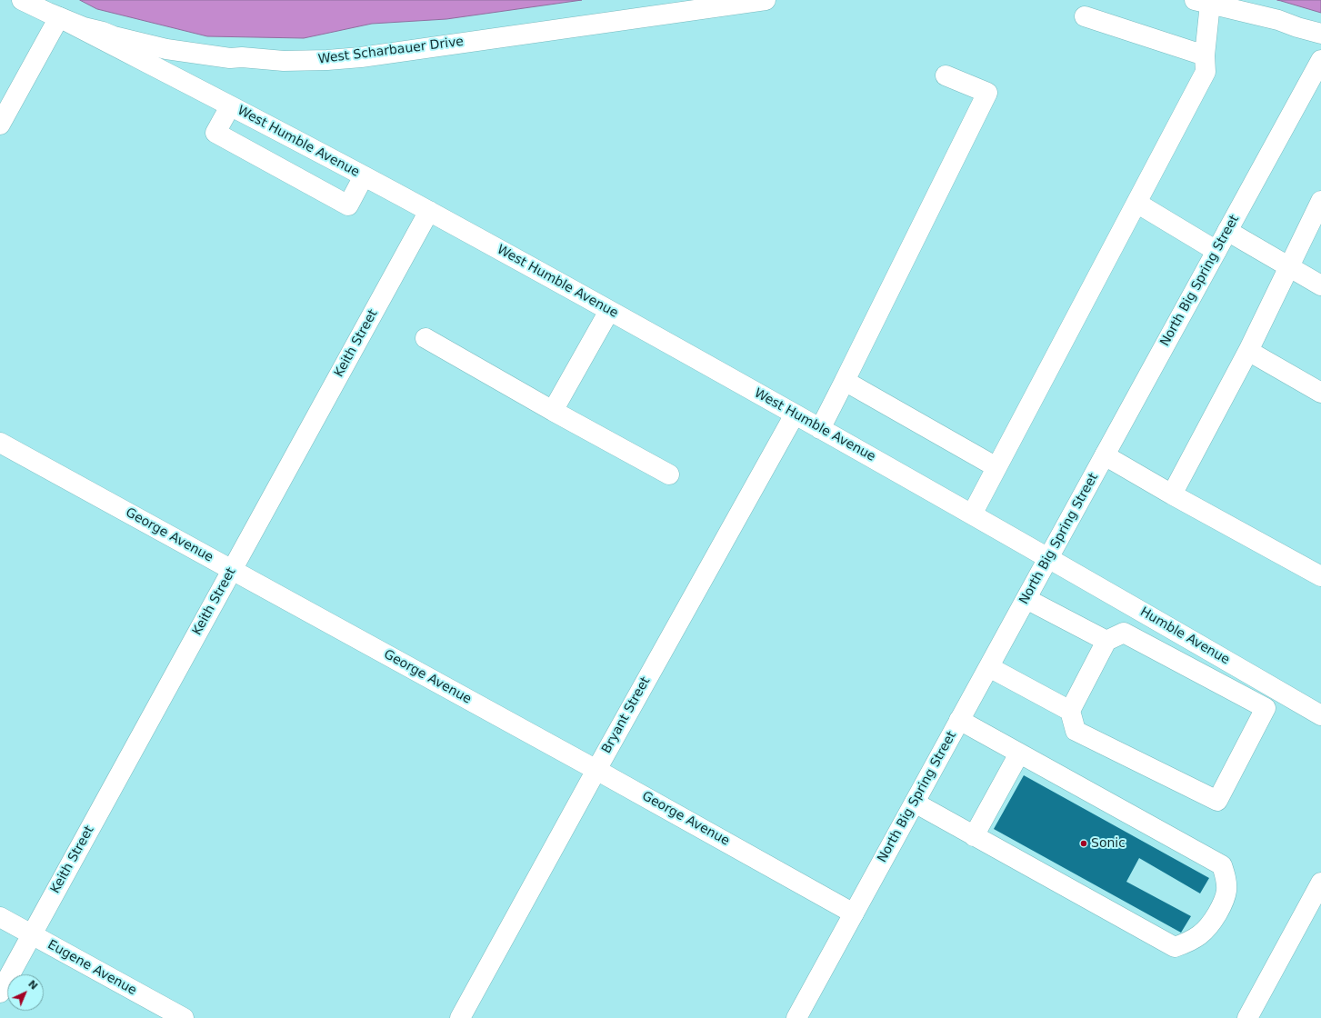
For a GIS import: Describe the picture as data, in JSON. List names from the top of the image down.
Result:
{
  "streets": {
    "main road": [
      "West Scharbauer Drive",
      "West Humble Avenue",
      "North Big Spring Street",
      "Keith Street",
      "George Avenue",
      "Humble Avenue",
      "Bryant Street",
      "Eugene Avenue"
    ]
  },
  "crossings": [
    ["West Scharbauer Drive", "West Humble Avenue"],
    ["West Humble Avenue", "North Big Spring Street"],
    ["West Humble Avenue", "Keith Street"],
    ["West Humble Avenue", "Humble Avenue"],
    ["West Humble Avenue", "Bryant Street"],
    ["North Big Spring Street", "George Avenue"],
    ["North Big Spring Street", "Humble Avenue"],
    ["Keith Street", "George Avenue"],
    ["Keith Street", "Eugene Avenue"],
    ["George Avenue", "Bryant Street"]
  ],
  "places": ["Sonic"],
  "north": "top right"
}
